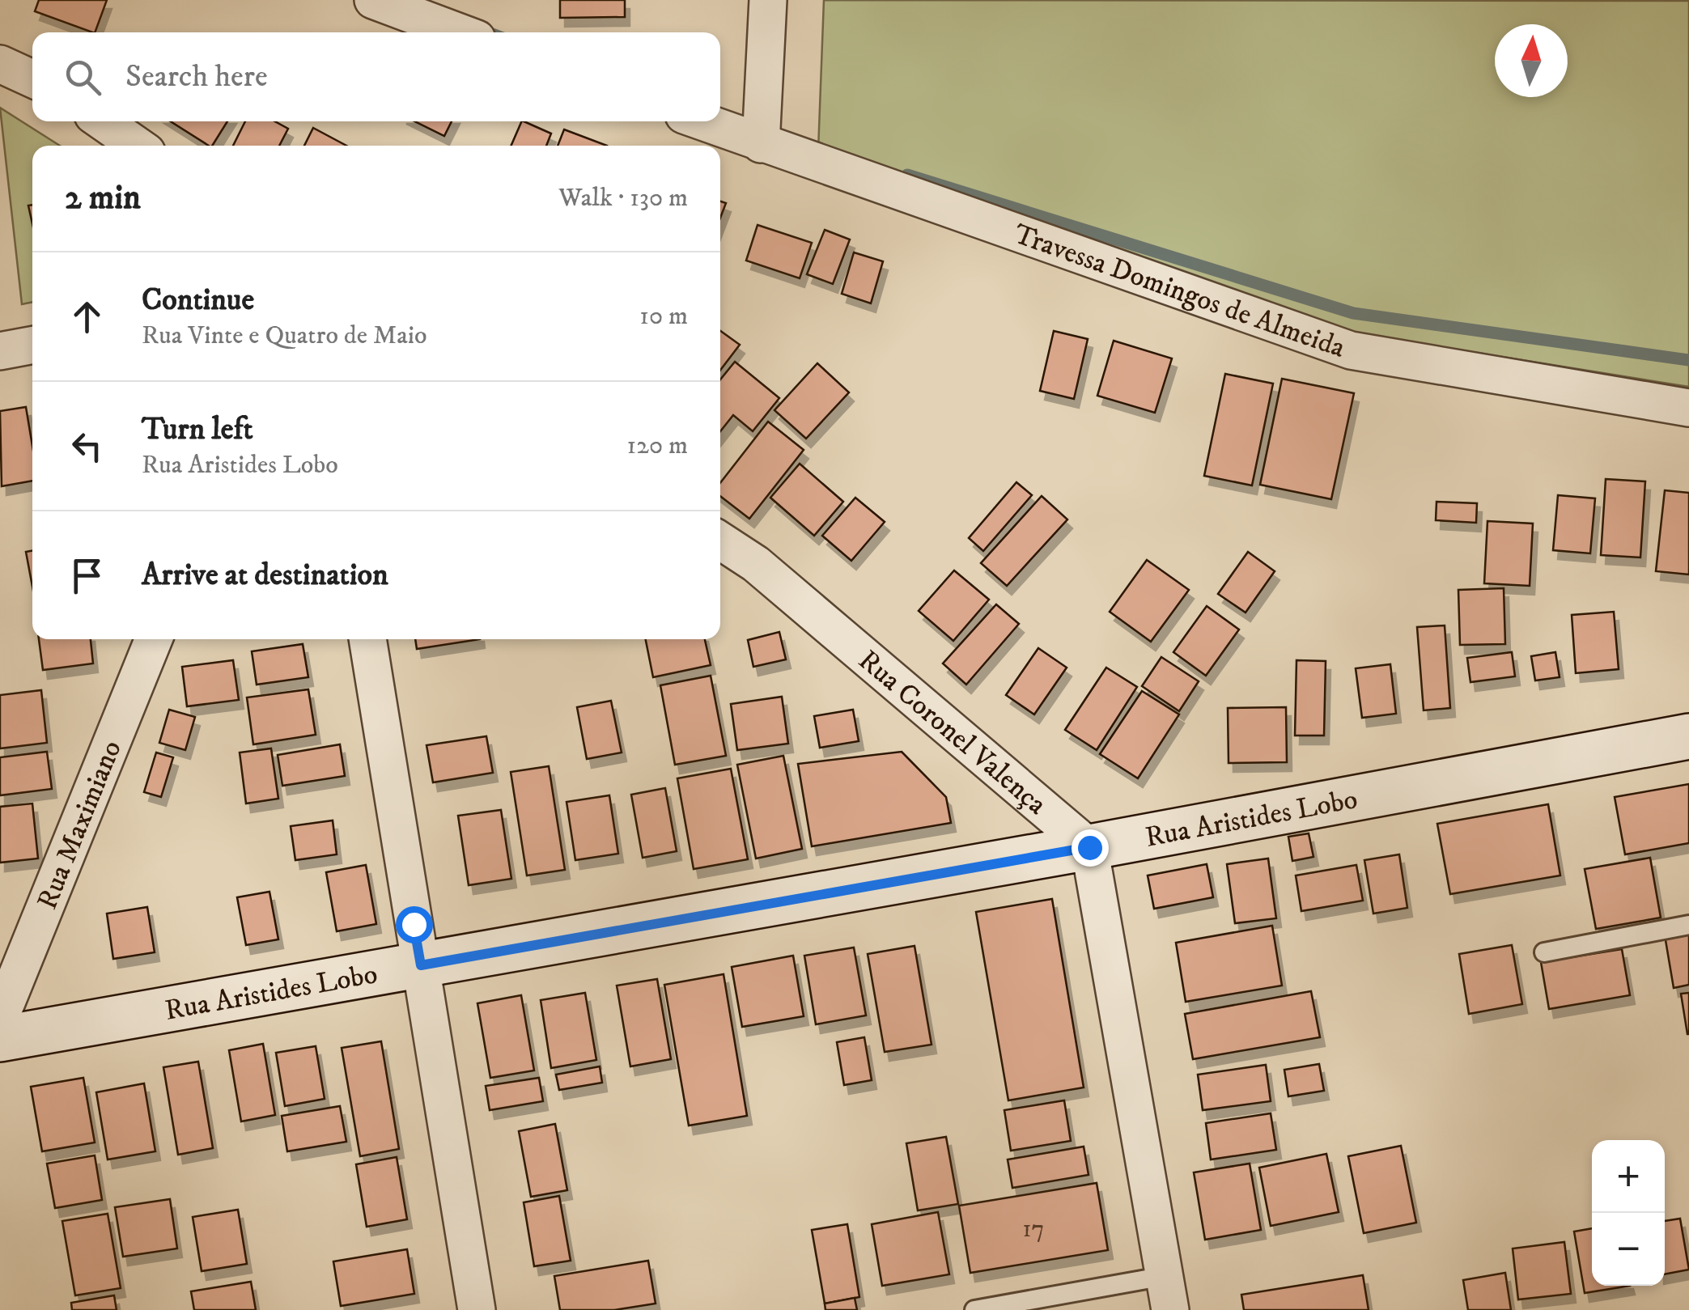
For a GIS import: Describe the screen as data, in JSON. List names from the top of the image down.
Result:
{
  "streets": {
    "street": [
      "Travessa Domingos de Almeida",
      "Rua Coronel Valença",
      "Rua Aristides Lobo",
      "Rua Maximiano"
    ]
  },
  "crossings": [
    ["Rua Coronel Valença", "Rua Aristides Lobo"]
  ],
  "house_numbers": ["17"],
  "north": "top",
  "page": {
    "search": "Search here",
    "heading": ["2 min", "Walk · 130 m"],
    "list": [
      ["Continue", "Rua Vinte e Quatro de Maio", "10 m"],
      ["Turn left", "Rua Aristides Lobo", "120 m"],
      "Arrive at destination"
    ],
    "map_buttons": ["+", "−"]
  }
}
